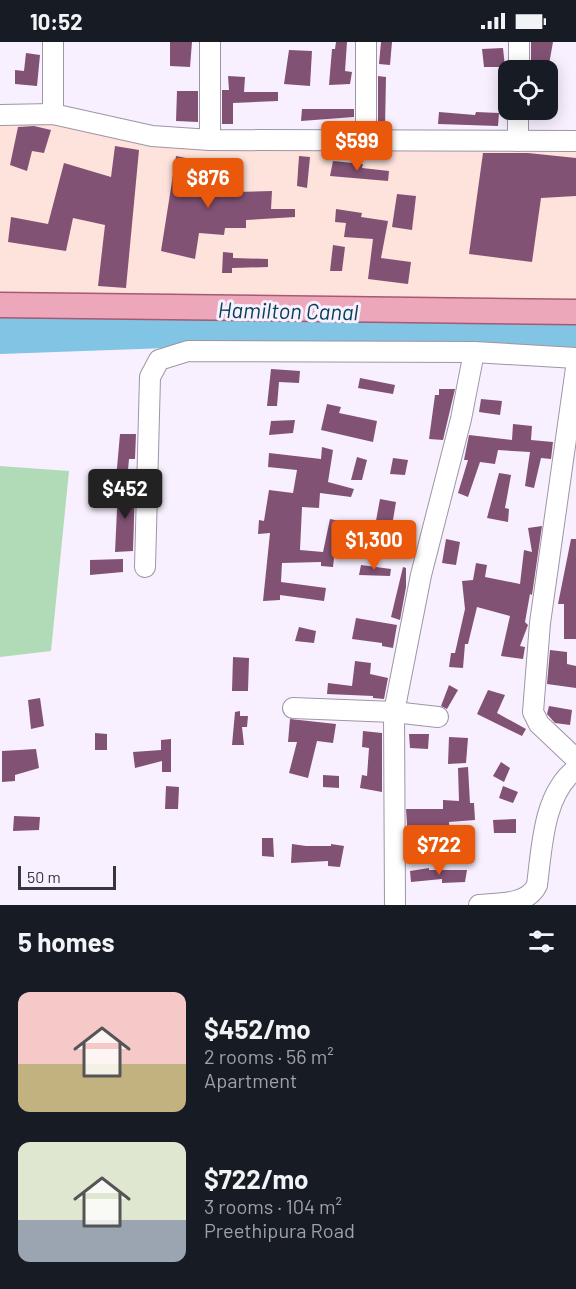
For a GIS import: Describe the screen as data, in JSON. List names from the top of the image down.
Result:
{
  "water": ["Hamilton Canal"],
  "scale_bar": "50 m",
  "page": {
    "status": "10:52",
    "price": [
      "$599",
      "$876",
      "$452",
      "$1,300",
      "$722"
    ],
    "scale": "50 m",
    "heading": "5 homes",
    "list": [
      {
        "name": "$452/mo",
        "note": "2 rooms · 56 m² · Apartment"
      },
      {
        "name": "$722/mo",
        "note": "3 rooms · 104 m² · Preethipura Road"
      }
    ]
  }
}
